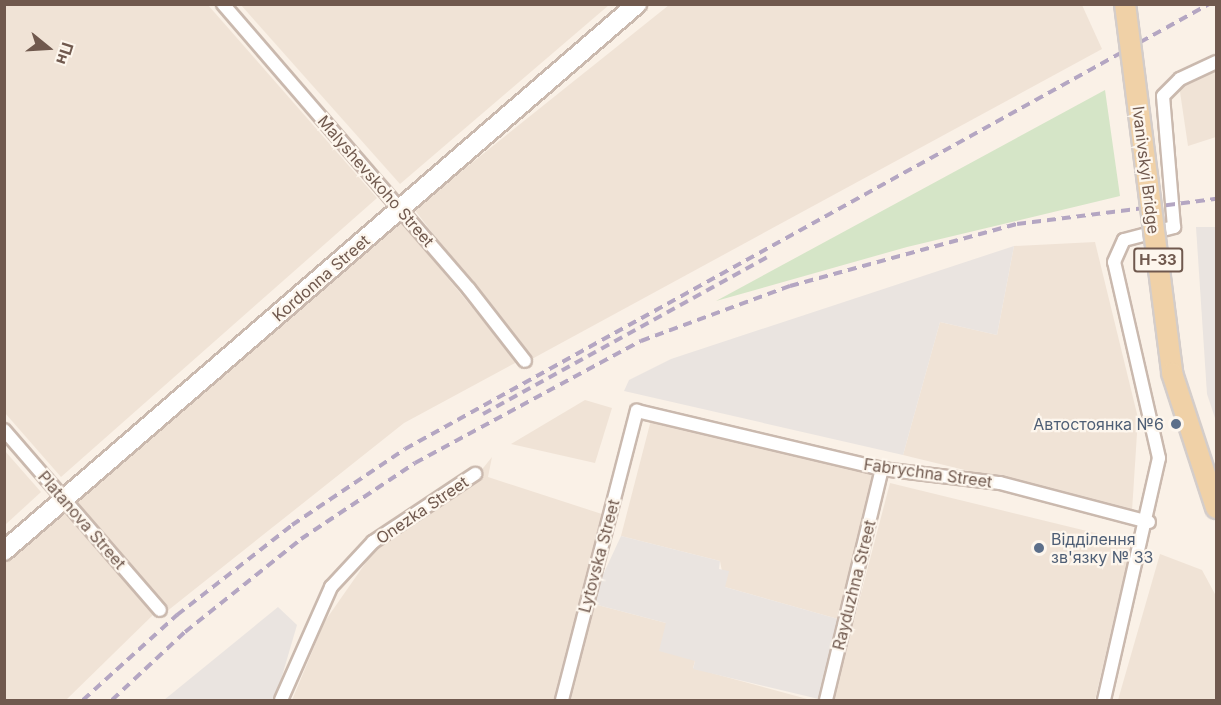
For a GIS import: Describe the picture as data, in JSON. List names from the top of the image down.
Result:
{
  "streets": {
    "main road": ["Ivanivskyi Bridge", "Н-33", "Kordonna Street"],
    "street": [
      "Malyshevskoho Street",
      "Fabrychna Street",
      "Onezka Street",
      "Platanova Street",
      "Lytovska Street",
      "Rayduzhna Street"
    ]
  },
  "crossings": [
    ["Malyshevskoho Street", "Kordonna Street"],
    ["Kordonna Street", "Platanova Street"],
    ["Fabrychna Street", "Lytovska Street"],
    ["Fabrychna Street", "Rayduzhna Street"]
  ],
  "places": ["Автостоянка №6", "Відділення зв'язку № 33"],
  "north": "right"
}
